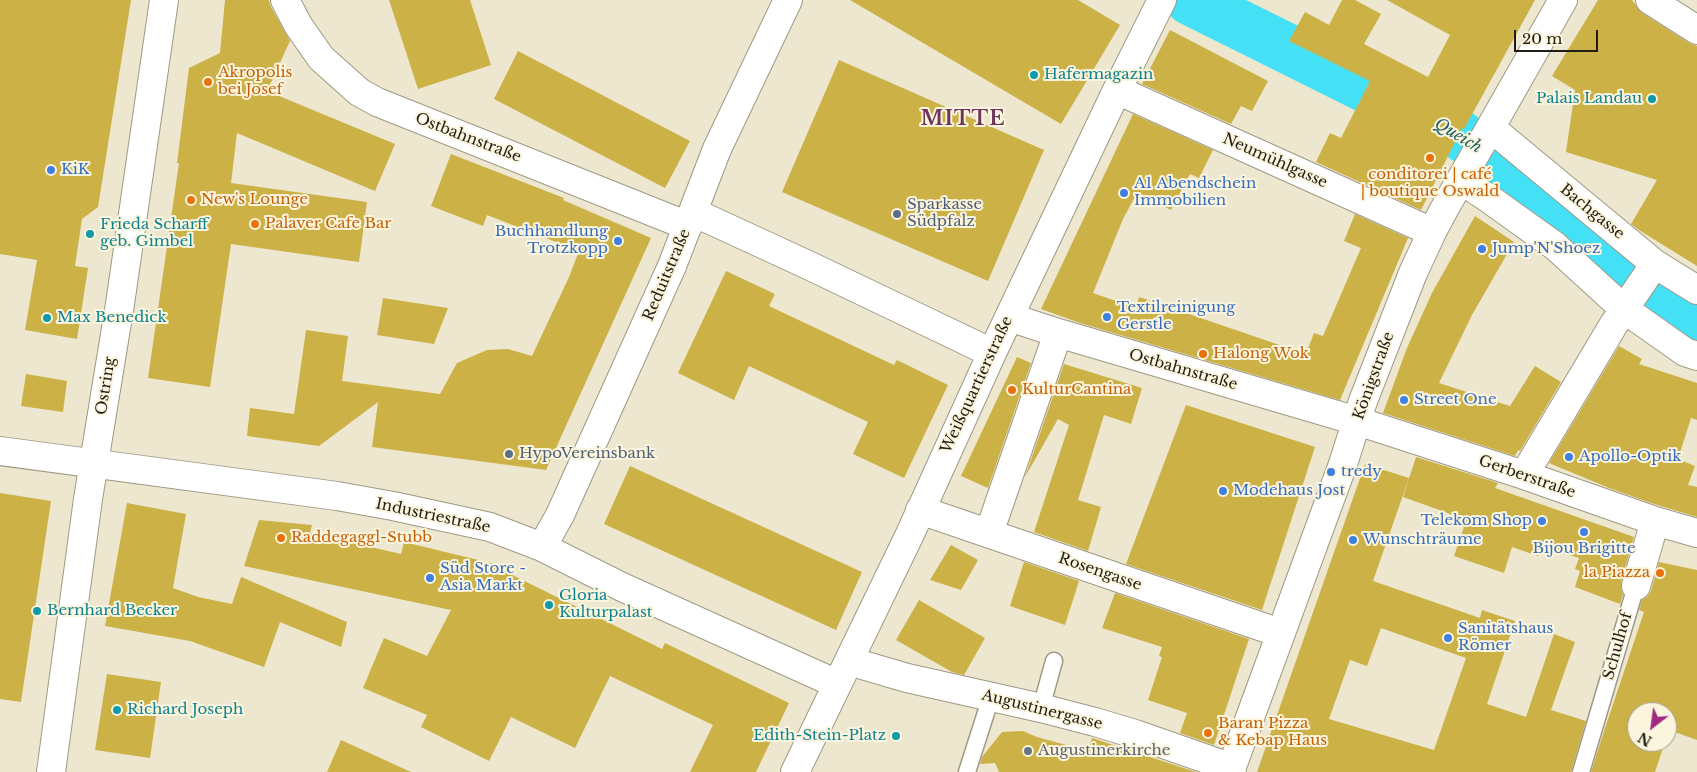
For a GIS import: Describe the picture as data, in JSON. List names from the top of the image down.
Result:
{
  "streets": {
    "street": [
      "Ostbahnstraße",
      "Neumühlgasse",
      "Bachgasse",
      "Reduitstraße",
      "Königstraße",
      "Weißquartierstraße",
      "Ostring",
      "Gerberstraße",
      "Industriestraße",
      "Rosengasse",
      "Schulhof",
      "Augustinergasse"
    ]
  },
  "crossings": [
    ["Ostbahnstraße", "Reduitstraße"],
    ["Ostbahnstraße", "Königstraße"],
    ["Ostbahnstraße", "Weißquartierstraße"],
    ["Ostbahnstraße", "Gerberstraße"],
    ["Neumühlgasse", "Königstraße"],
    ["Neumühlgasse", "Weißquartierstraße"],
    ["Bachgasse", "Königstraße"],
    ["Reduitstraße", "Industriestraße"],
    ["Königstraße", "Gerberstraße"],
    ["Königstraße", "Rosengasse"],
    ["Königstraße", "Augustinergasse"],
    ["Weißquartierstraße", "Industriestraße"],
    ["Weißquartierstraße", "Rosengasse"],
    ["Weißquartierstraße", "Augustinergasse"],
    ["Ostring", "Industriestraße"],
    ["Gerberstraße", "Schulhof"],
    ["Industriestraße", "Augustinergasse"]
  ],
  "districts": ["MITTE"],
  "water": ["Queich"],
  "places": [
    "Hafermagazin",
    "Akropolis bei Josef",
    "Palais Landau",
    "conditorei | café | boutique Oswald",
    "KiK",
    "A1 Abendschein Immobilien",
    "New's Lounge",
    "Sparkasse Südpfalz",
    "Palaver Cafe Bar",
    "Frieda Scharff geb. Gimbel",
    "Buchhandlung Trotzkopp",
    "Jump'N'Shoez",
    "Textilreinigung Gerstle",
    "Max Benedick",
    "Halong Wok",
    "KulturCantina",
    "Street One",
    "HypoVereinsbank",
    "Apollo-Optik",
    "tredy",
    "Modehaus Jost",
    "Telekom Shop",
    "Bijou Brigitte",
    "Raddegaggl-Stubb",
    "Wunschträume",
    "la Piazza",
    "Süd Store - Asia Markt",
    "Gloria Kulturpalast",
    "Bernhard Becker",
    "Sanitätshaus Römer",
    "Richard Joseph",
    "Baran Pizza & Kebap Haus",
    "Edith-Stein-Platz",
    "Augustinerkirche"
  ],
  "scale_bar": "20 m",
  "north": "bottom left"
}
